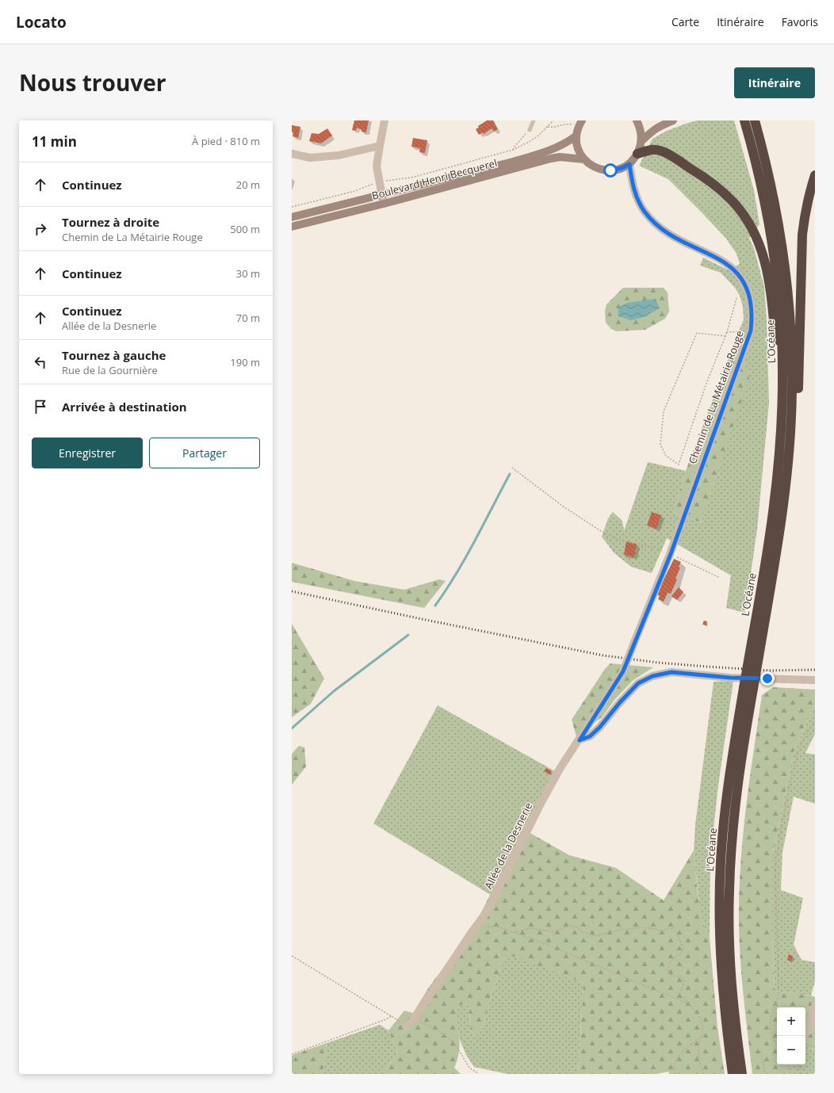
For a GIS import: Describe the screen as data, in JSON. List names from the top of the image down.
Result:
{
  "streets": {
    "highway": ["L’Océane"],
    "main road": ["Boulevard Henri Becquerel"],
    "street": ["Chemin de La Métairie Rouge", "Allée de la Desnerie"]
  },
  "crossings": [
    ["Chemin de La Métairie Rouge", "Allée de la Desnerie"]
  ],
  "page": {
    "header": "Locato",
    "nav": ["Carte", "Itinéraire", "Favoris"],
    "title": "Nous trouver",
    "buttons": [
      "Itinéraire",
      ["Enregistrer", "Partager"]
    ],
    "heading": ["11 min", "À pied · 810 m"],
    "list": [
      ["Continuez", "20 m"],
      ["Tournez à droite", "Chemin de La Métairie Rouge", "500 m"],
      ["Continuez", "30 m"],
      ["Continuez", "Allée de la Desnerie", "70 m"],
      ["Tournez à gauche", "Rue de la Gournière", "190 m"],
      "Arrivée à destination"
    ],
    "map_buttons": ["+", "−"]
  }
}
